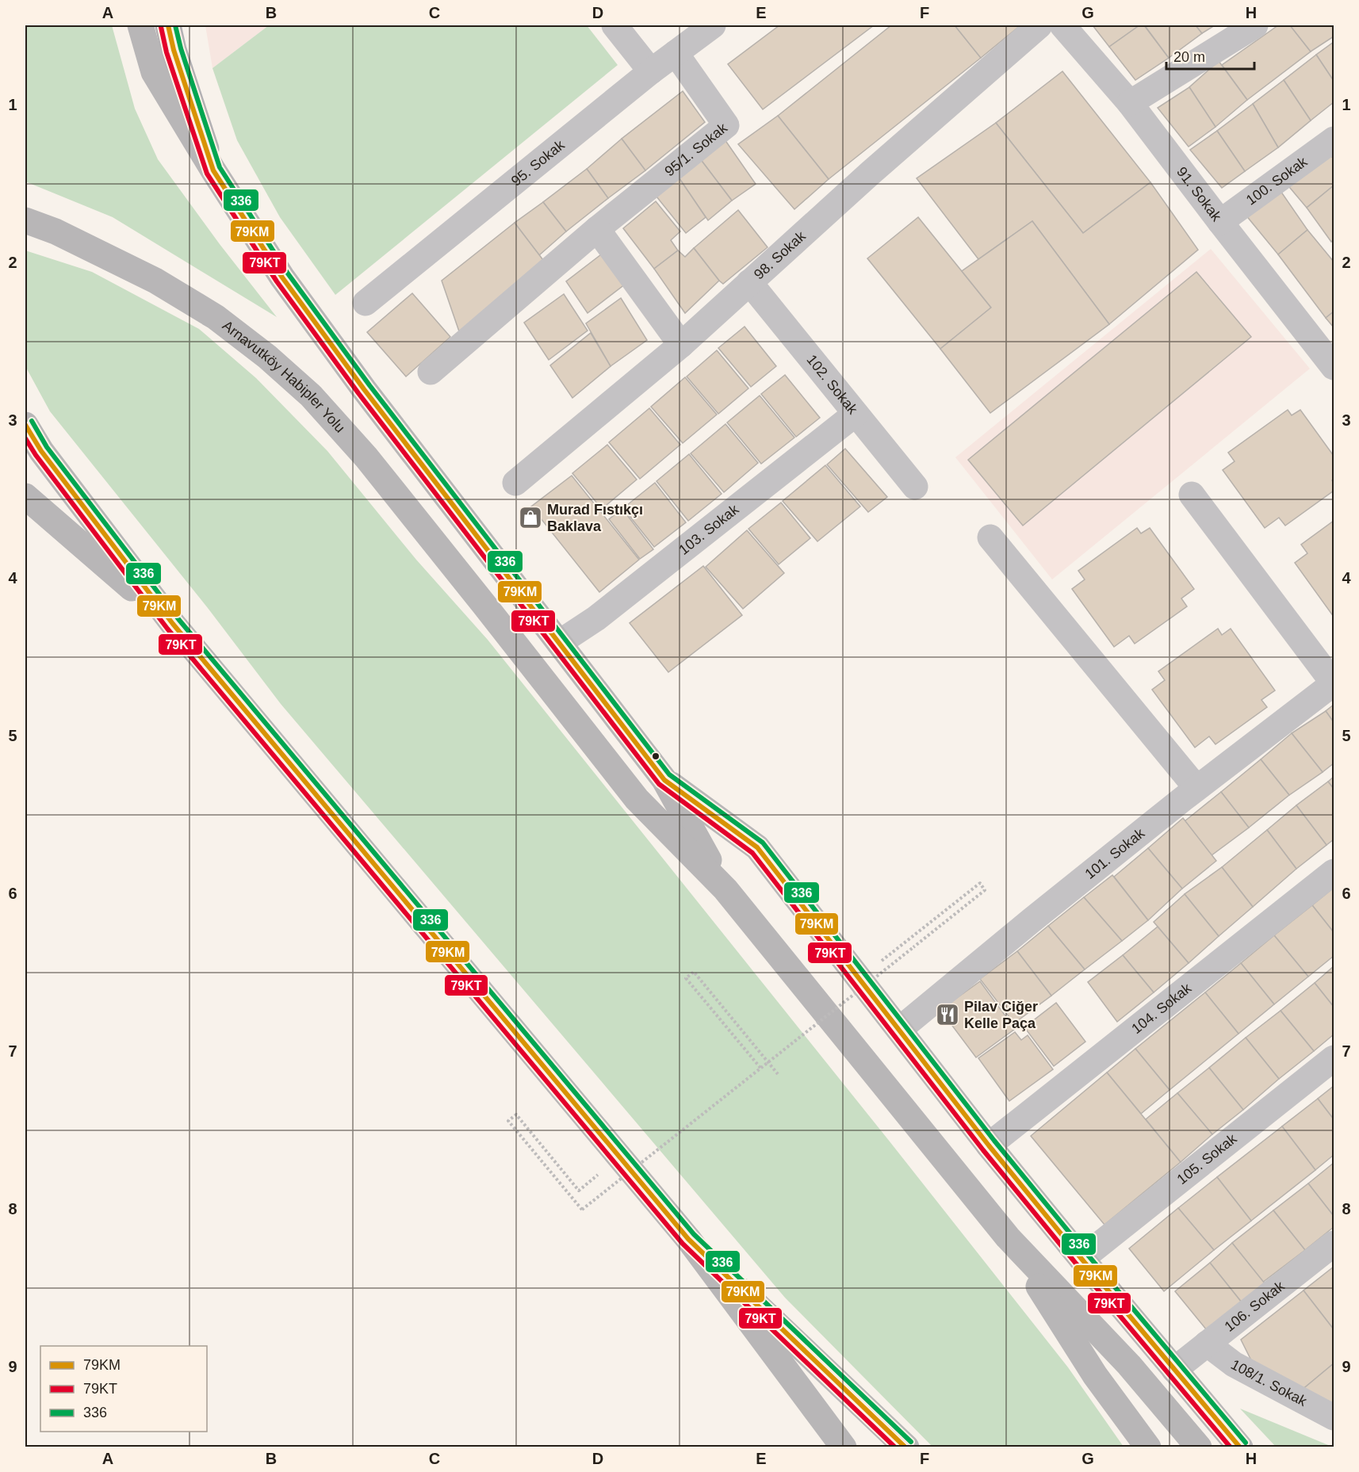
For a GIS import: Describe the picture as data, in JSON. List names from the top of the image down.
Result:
{
  "streets": {
    "highway": ["Arnavutköy Habipler Yolu"],
    "street": [
      "95/1. Sokak",
      "95. Sokak",
      "100. Sokak",
      "91. Sokak",
      "98. Sokak",
      "102. Sokak",
      "103. Sokak",
      "101. Sokak",
      "104. Sokak",
      "105. Sokak",
      "106. Sokak",
      "108/1. Sokak"
    ]
  },
  "crossings": [
    ["95/1. Sokak", "95. Sokak"],
    ["100. Sokak", "91. Sokak"],
    ["98. Sokak", "102. Sokak"],
    ["102. Sokak", "103. Sokak"],
    ["106. Sokak", "108/1. Sokak"]
  ],
  "places": {
    "shop": ["Murad Fıstıkçı Baklava"],
    "restaurant": ["Pilav Ciğer Kelle Paça"]
  },
  "lines": ["transit line 79KM", "transit line 336", "transit line 79KT"],
  "legend": ["79KM", "79KT", "336"],
  "scale_bar": "20 m",
  "grid": {
    "columns": [
      "A",
      "B",
      "C",
      "D",
      "E",
      "F",
      "G",
      "H"
    ],
    "rows": [
      "1",
      "2",
      "3",
      "4",
      "5",
      "6",
      "7",
      "8",
      "9"
    ]
  }
}
